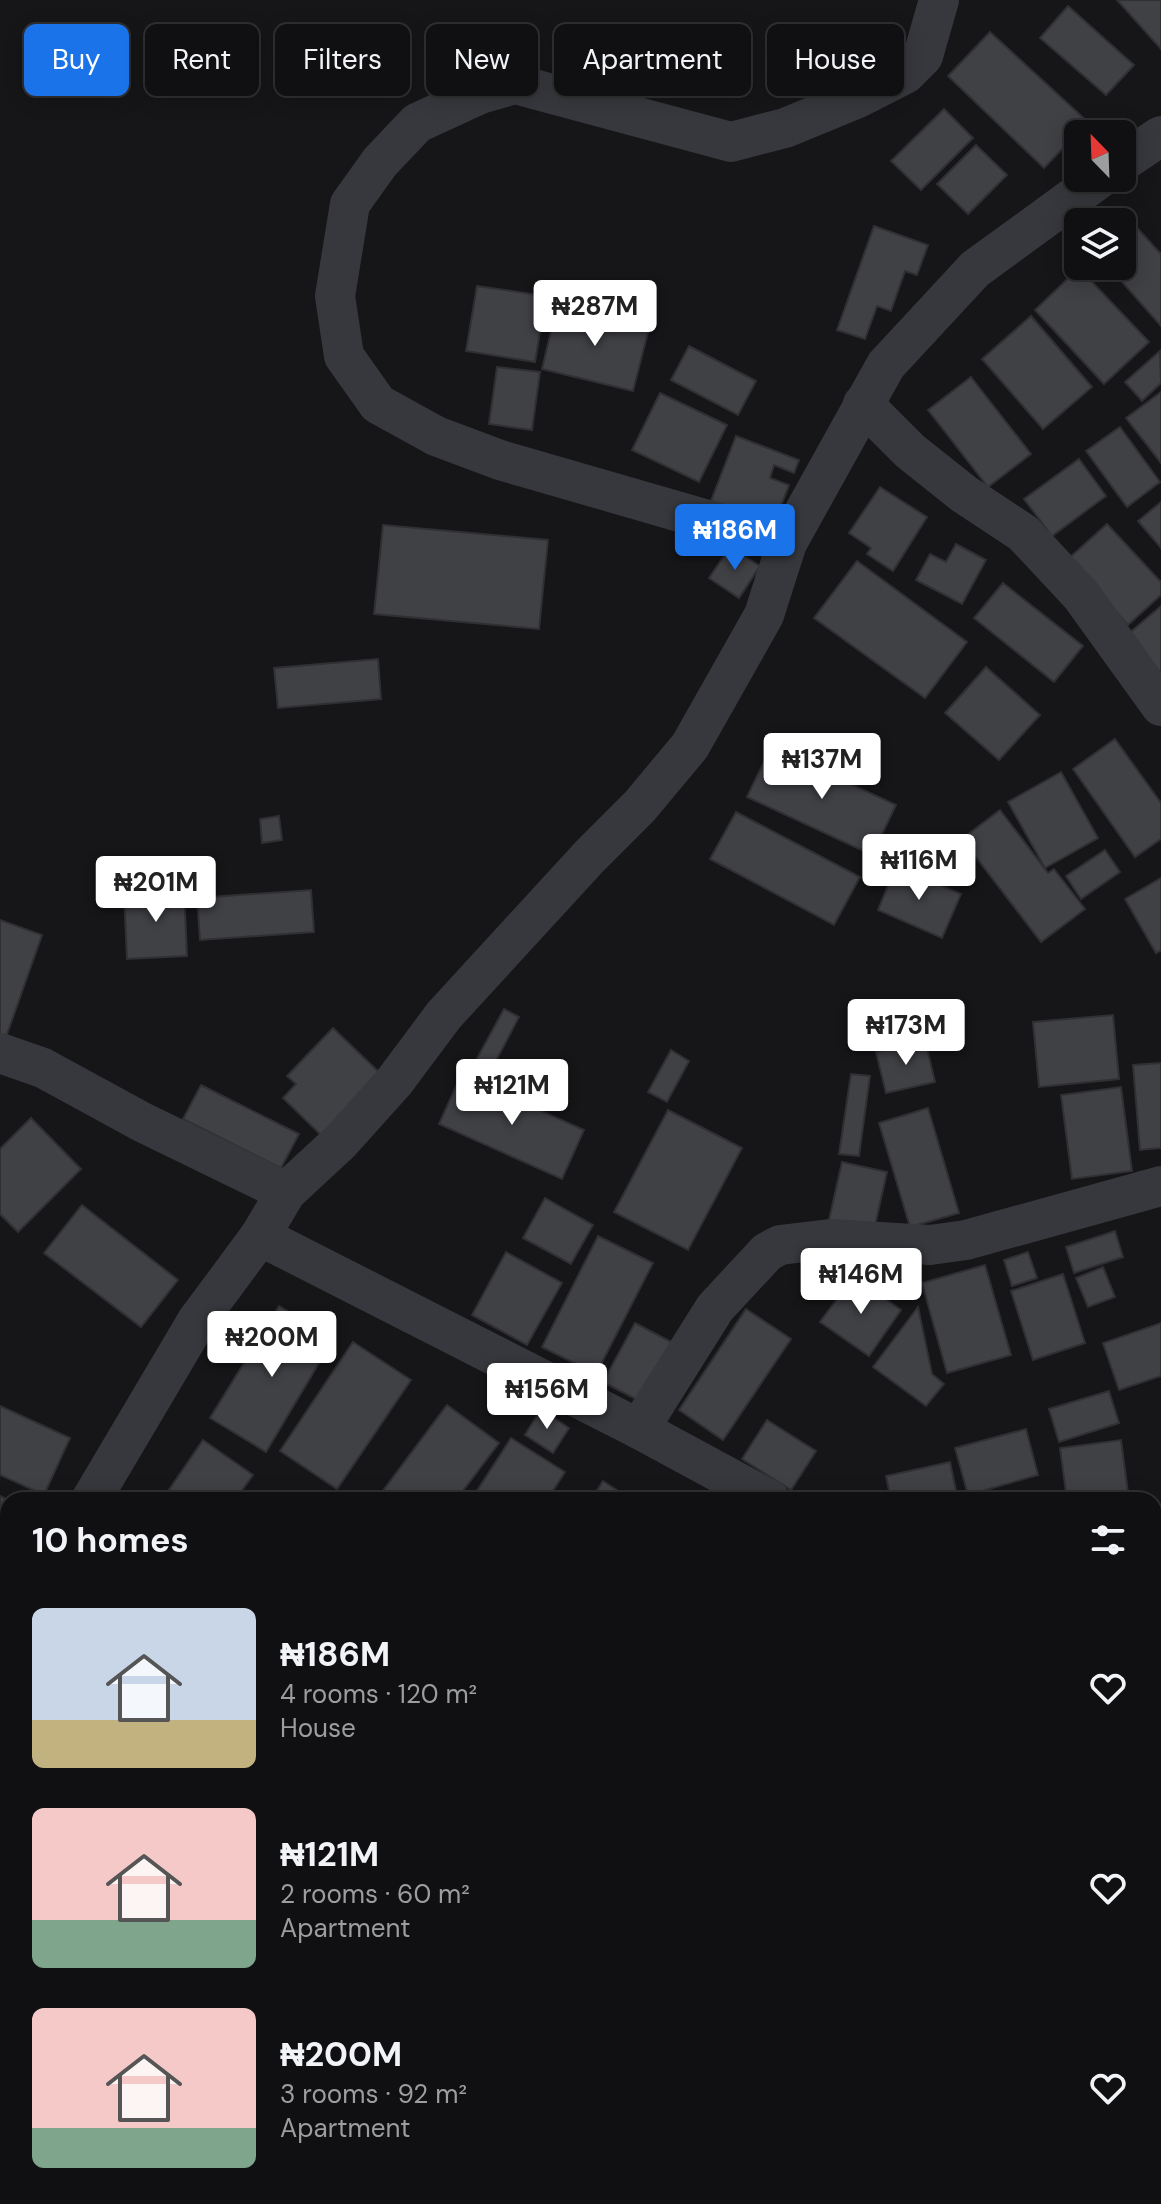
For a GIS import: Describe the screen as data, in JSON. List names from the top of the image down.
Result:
{
  "north": "top left",
  "page": {
    "chip": [
      "Buy",
      "Rent",
      "Filters",
      "New",
      "Apartment",
      "House"
    ],
    "price": [
      "₦287M",
      "₦186M",
      "₦137M",
      "₦116M",
      "₦201M",
      "₦173M",
      "₦121M",
      "₦146M",
      "₦200M",
      "₦156M"
    ],
    "heading": "10 homes",
    "list": [
      {
        "name": "₦186M",
        "note": "4 rooms · 120 m² · House"
      },
      {
        "name": "₦121M",
        "note": "2 rooms · 60 m² · Apartment"
      },
      {
        "name": "₦200M",
        "note": "3 rooms · 92 m² · Apartment"
      }
    ]
  }
}
